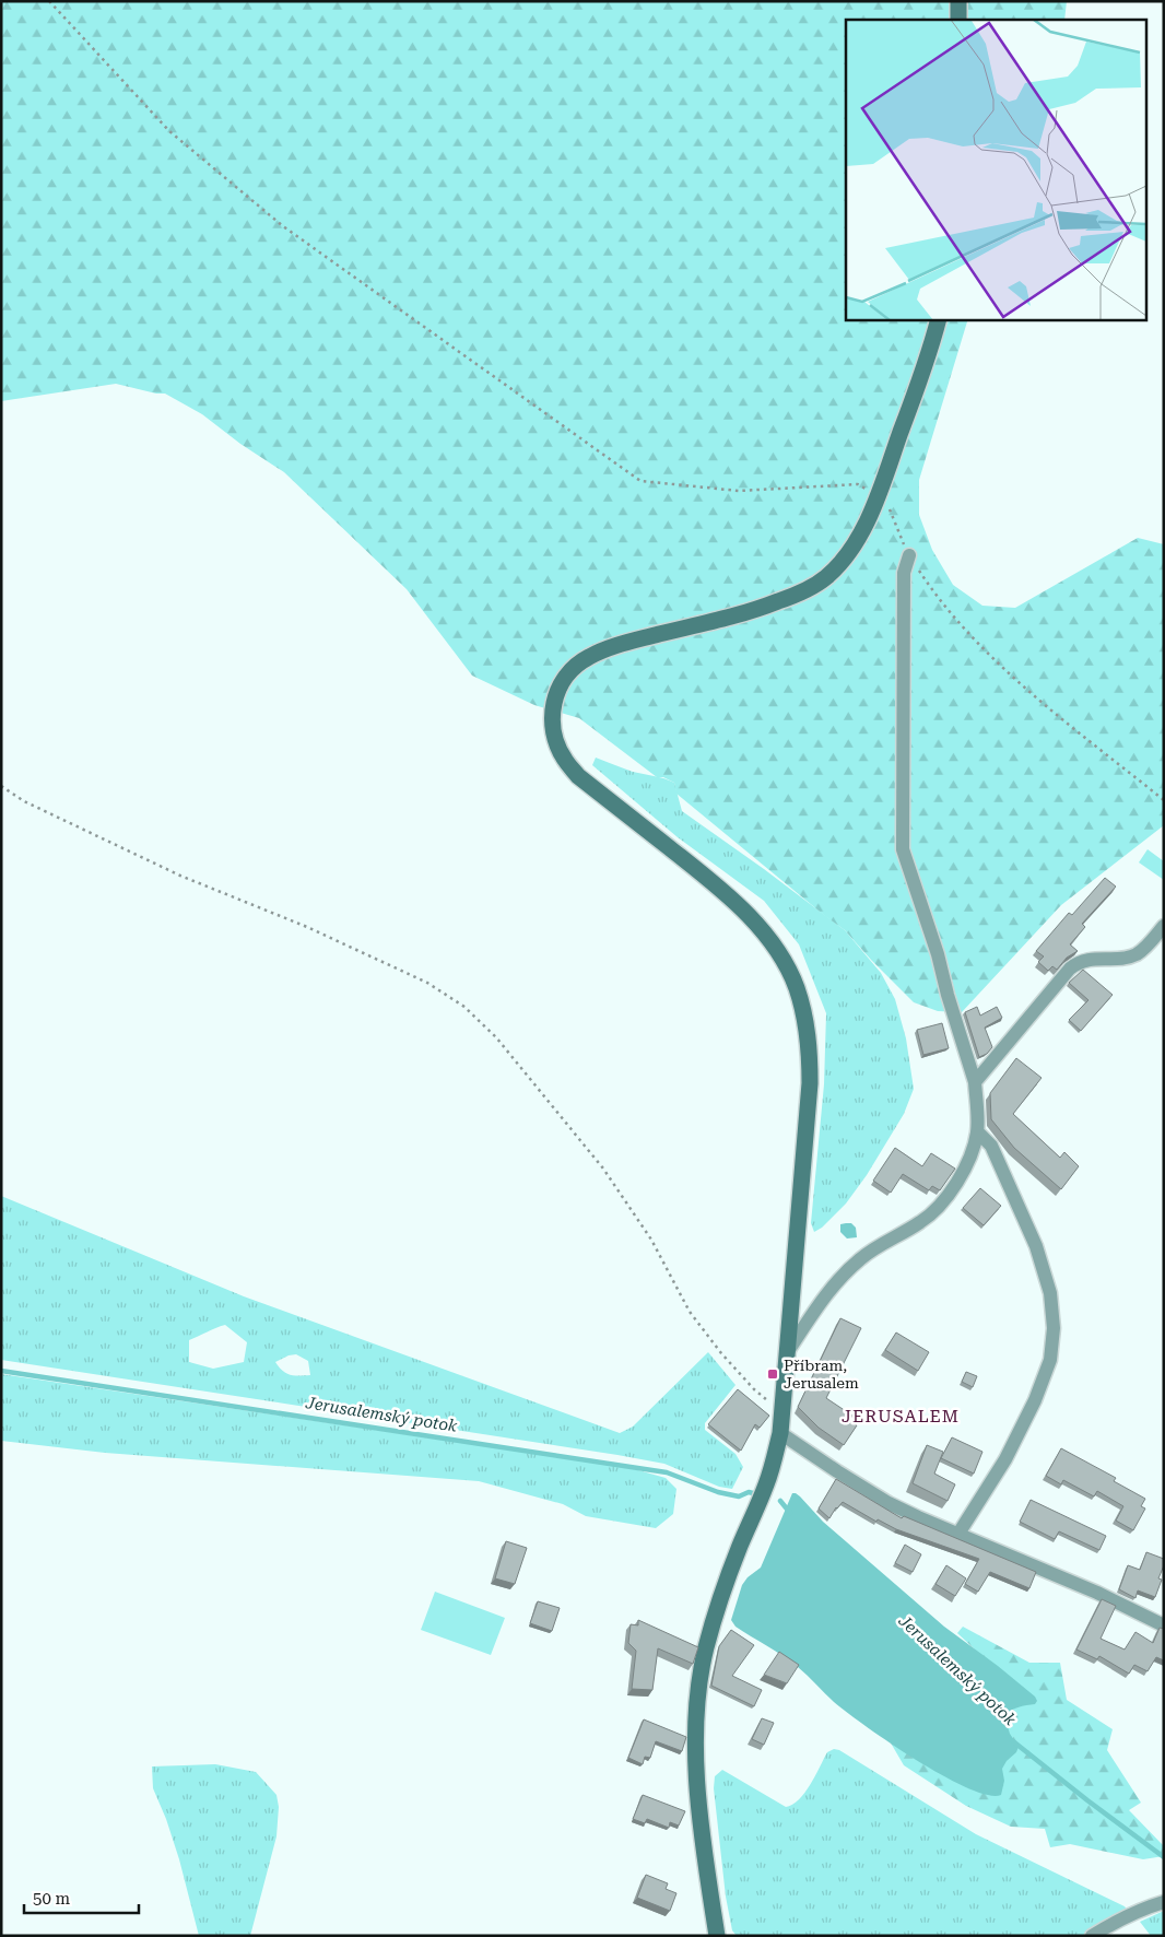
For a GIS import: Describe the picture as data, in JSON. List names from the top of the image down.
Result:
{
  "districts": ["JERUSALEM"],
  "water": ["Jerusalemský potok"],
  "places": {
    "transit": ["Příbram, Jerusalem"]
  },
  "scale_bar": "50 m"
}
